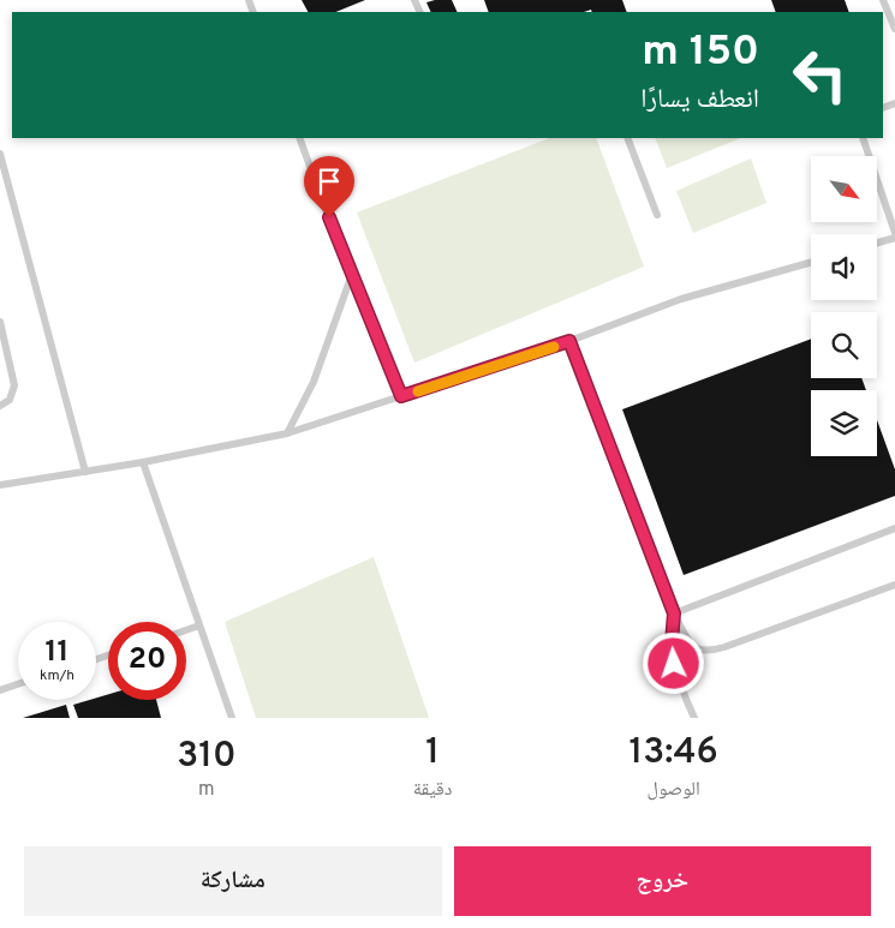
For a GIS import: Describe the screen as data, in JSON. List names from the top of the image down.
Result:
{
  "north": "bottom right",
  "page": {
    "turn": ["150 m", "انعطف يسارًا"],
    "speed": "11 km/h",
    "limit": "20",
    "eta": [
      "13:46",
      "الوصول",
      "1",
      "دقيقة",
      "310",
      "m"
    ],
    "buttons": ["خروج", "مشاركة"]
  }
}
